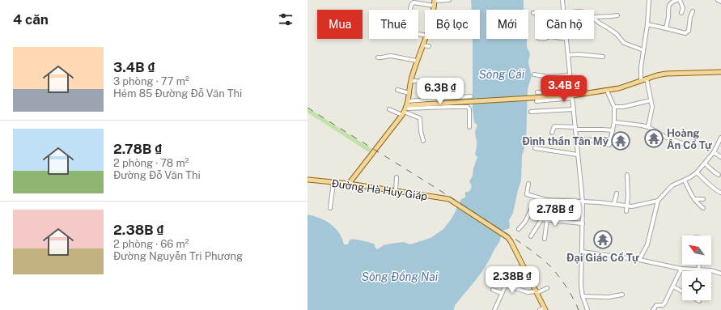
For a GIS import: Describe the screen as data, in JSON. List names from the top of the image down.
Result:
{
  "streets": {
    "main road": ["Đường Hà Huy Giáp"]
  },
  "water": ["Sông Cái", "Sông Đồng Nai"],
  "places": {
    "temple": ["Hoàng Ân Cổ Tự", "Đình thần Tân Mỹ", "Đại Giác Cổ Tự"]
  },
  "north": "top left",
  "page": {
    "heading": "4 căn",
    "chip": [
      "Mua",
      "Thuê",
      "Bộ lọc",
      "Mới",
      "Căn hộ"
    ],
    "list": [
      {
        "name": "3.4B ₫",
        "note": "3 phòng · 77 m² · Hẻm 85 Đường Đỗ Văn Thi"
      },
      {
        "name": "2.78B ₫",
        "note": "2 phòng · 78 m² · Đường Đỗ Văn Thi"
      },
      {
        "name": "2.38B ₫",
        "note": "2 phòng · 66 m² · Đường Nguyễn Tri Phương"
      }
    ],
    "price": [
      "3.4B ₫",
      "6.3B ₫",
      "2.78B ₫",
      "2.38B ₫"
    ]
  }
}
